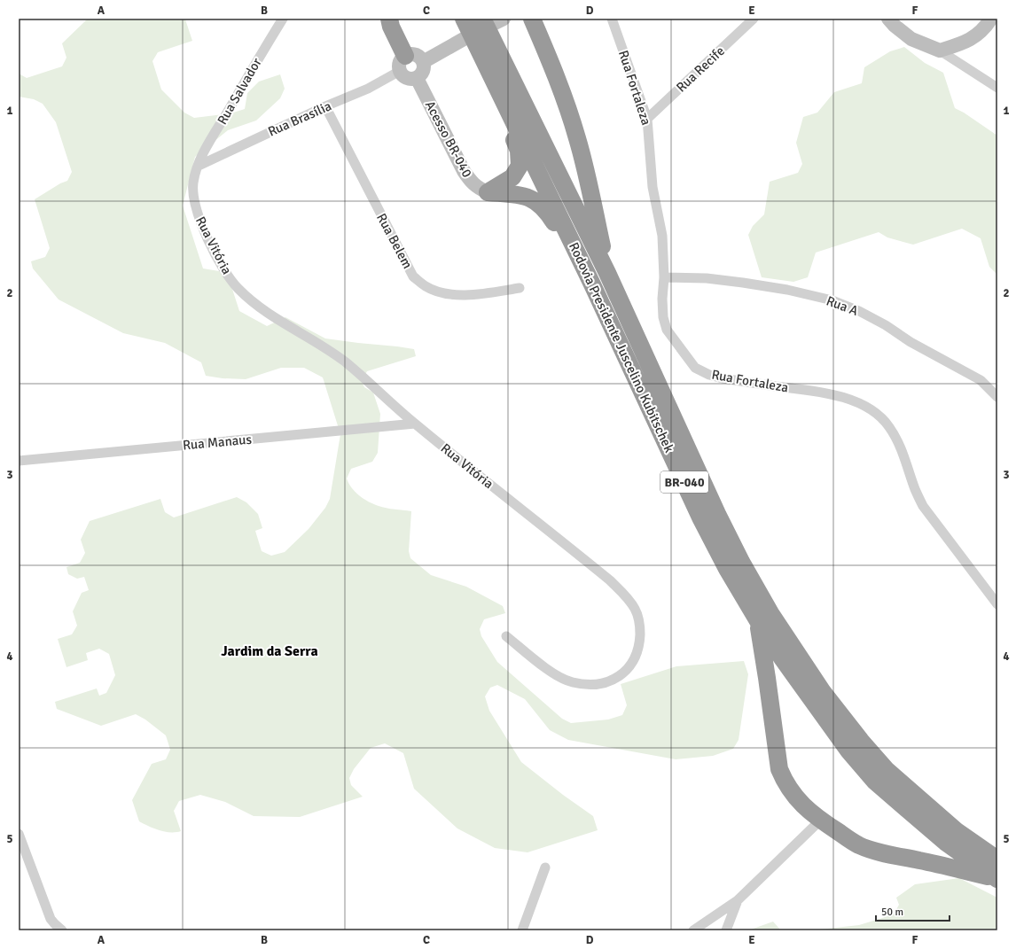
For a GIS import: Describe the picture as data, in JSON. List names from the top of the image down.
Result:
{
  "streets": {
    "highway": ["Rodovia Presidente Juscelino Kubitschek", "BR-040"],
    "street": [
      "Rua Recife",
      "Rua Fortaleza",
      "Rua Salvador",
      "Rua Brasília",
      "Acesso BR-040",
      "Rua Belem",
      "Rua Vitória",
      "Rua A",
      "Rua Manaus"
    ]
  },
  "crossings": [
    ["Rua Recife", "Rua Fortaleza"],
    ["Rua Fortaleza", "Rua A"],
    ["Rua Salvador", "Rua Brasília"],
    ["Rua Salvador", "Rua Vitória"],
    ["Rua Brasília", "Acesso BR-040"],
    ["Rua Brasília", "Rua Belem"],
    ["Rua Brasília", "Rua Vitória"],
    ["Rua Vitória", "Rua Manaus"]
  ],
  "districts": ["Jardim da Serra"],
  "scale_bar": "50 m",
  "grid": {
    "columns": [
      "A",
      "B",
      "C",
      "D",
      "E",
      "F"
    ],
    "rows": [
      "1",
      "2",
      "3",
      "4",
      "5"
    ]
  }
}
